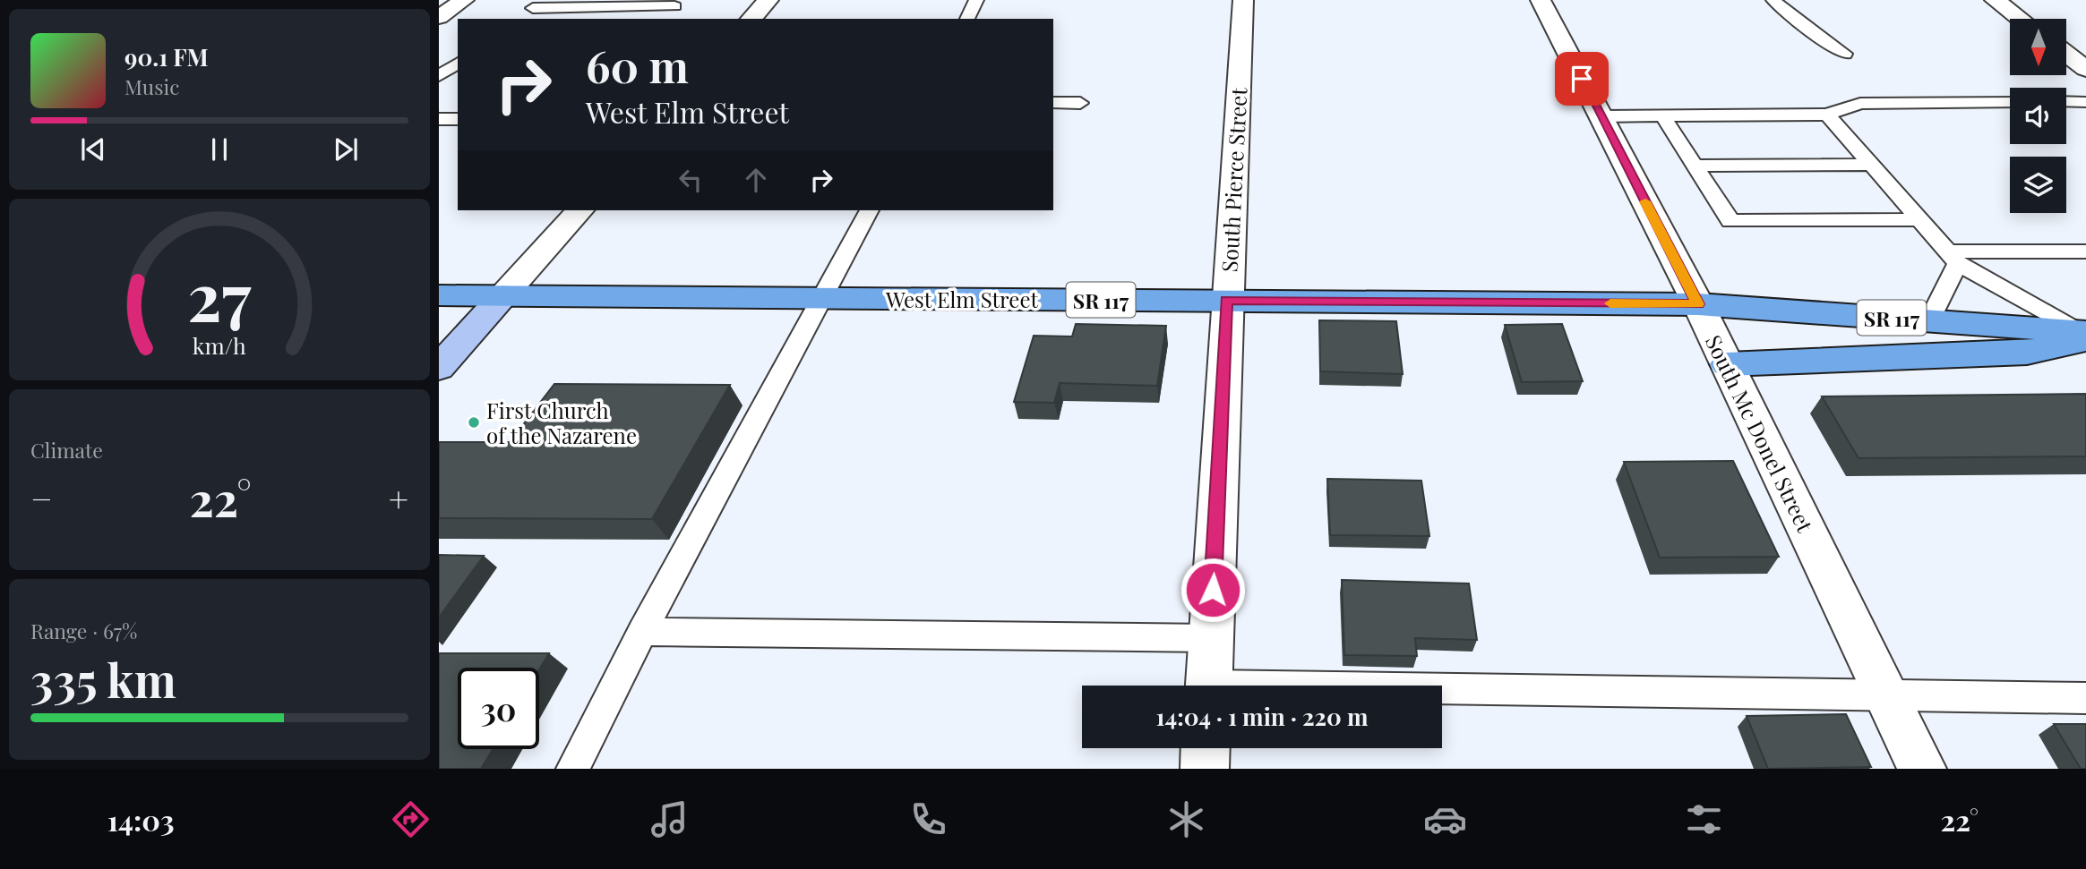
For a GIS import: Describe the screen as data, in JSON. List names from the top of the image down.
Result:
{
  "streets": {
    "main road": ["West Elm Street", "SR 117"],
    "street": ["South Pierce Street", "South Mc Donel Street"]
  },
  "crossings": [
    ["South Pierce Street", "West Elm Street"],
    ["West Elm Street", "South Mc Donel Street"]
  ],
  "places": ["First Church of the Nazarene"],
  "north": "bottom",
  "page": {
    "turn": ["60 m", "West Elm Street"],
    "song": ["90.1 FM", "Music"],
    "tile": [
      "Climate",
      ["Range · 67%", "335 km"]
    ],
    "heat": ["−", "22°", "+"],
    "limit": "30",
    "trip": "14:04 · 1 min · 220 m",
    "tabs": ["14:03", "22°"],
    "gauge": ["27", "km/h"]
  }
}
